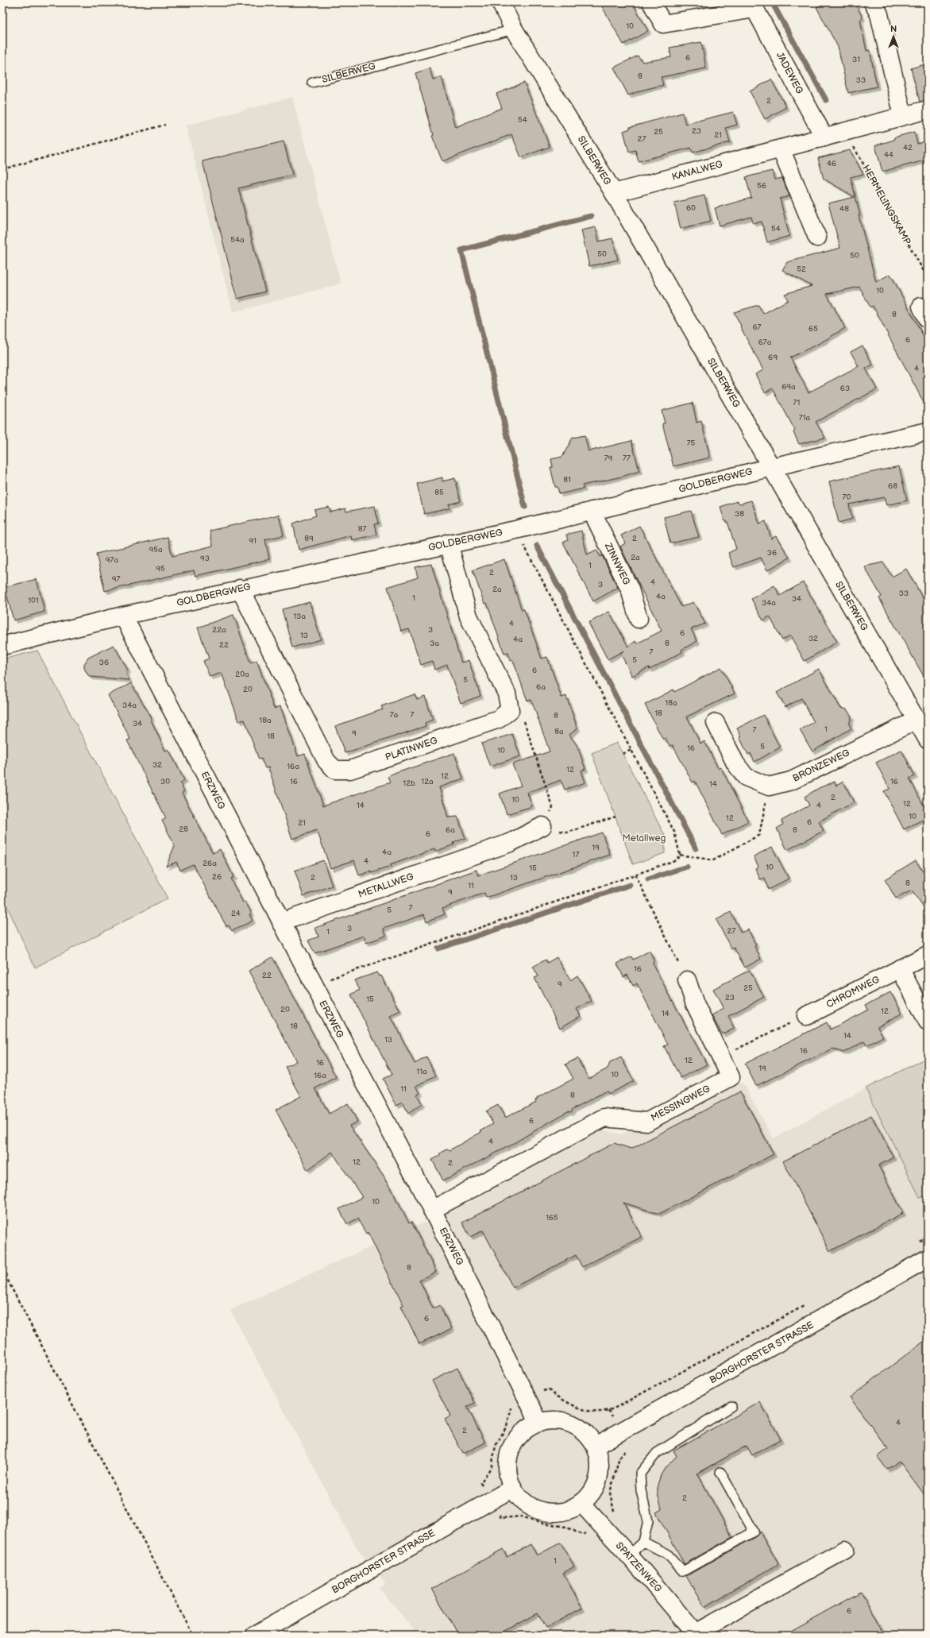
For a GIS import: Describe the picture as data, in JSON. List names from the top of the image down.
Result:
{
  "streets": {
    "street": [
      "SILBERWEG",
      "JADEWEG",
      "KANALWEG",
      "GOLDBERGWEG",
      "ZINNWEG",
      "PLATINWEG",
      "BRONZEWEG",
      "ERZWEG",
      "METALLWEG",
      "CHROMWEG",
      "MESSINGWEG",
      "BORGHORSTER STRASSE",
      "SPATZENWEG"
    ],
    "path": ["HERMELINGSKAMP"]
  },
  "crossings": [
    ["SILBERWEG", "KANALWEG"],
    ["SILBERWEG", "GOLDBERGWEG"],
    ["SILBERWEG", "BRONZEWEG"],
    ["JADEWEG", "KANALWEG"],
    ["KANALWEG", "HERMELINGSKAMP"],
    ["GOLDBERGWEG", "ZINNWEG"],
    ["GOLDBERGWEG", "PLATINWEG"],
    ["GOLDBERGWEG", "ERZWEG"],
    ["ERZWEG", "METALLWEG"],
    ["ERZWEG", "MESSINGWEG"],
    ["ERZWEG", "BORGHORSTER STRASSE"],
    ["ERZWEG", "SPATZENWEG"],
    ["BORGHORSTER STRASSE", "SPATZENWEG"]
  ],
  "parks": ["Metallweg"],
  "house_numbers": [
    "10",
    "6",
    "31",
    "8",
    "33",
    "2",
    "54",
    "23",
    "25",
    "21",
    "27",
    "42",
    "44",
    "46",
    "56",
    "60",
    "48",
    "54",
    "54a",
    "50",
    "50",
    "52",
    "10",
    "8",
    "67",
    "65",
    "6",
    "67a",
    "69",
    "4",
    "69a",
    "63",
    "71",
    "71a",
    "75",
    "79",
    "77",
    "81",
    "68",
    "85",
    "70",
    "38",
    "87",
    "89",
    "2",
    "91",
    "95a",
    "36",
    "2a",
    "93",
    "97a",
    "1",
    "95",
    "2",
    "97",
    "4",
    "3",
    "2a",
    "33",
    "4a",
    "1",
    "34",
    "101",
    "34a",
    "13a",
    "4",
    "22a",
    "3",
    "6",
    "13",
    "32",
    "4a",
    "3a",
    "8",
    "22",
    "7",
    "5",
    "36",
    "6",
    "20a",
    "5",
    "6a",
    "20",
    "18a",
    "34a",
    "18",
    "7a",
    "7",
    "8",
    "18a",
    "34",
    "1",
    "7",
    "8a",
    "9",
    "18",
    "5",
    "16",
    "10",
    "32",
    "16a",
    "12",
    "12",
    "30",
    "16",
    "12a",
    "16",
    "12b",
    "14",
    "2",
    "10",
    "12",
    "14",
    "4",
    "10",
    "12",
    "6",
    "21",
    "28",
    "6a",
    "8",
    "6",
    "19",
    "4a",
    "17",
    "4",
    "26a",
    "10",
    "15",
    "26",
    "2",
    "13",
    "8",
    "11",
    "9",
    "7",
    "5",
    "24",
    "3",
    "27",
    "1",
    "16",
    "22",
    "9",
    "25",
    "23",
    "15",
    "20",
    "12",
    "14",
    "18",
    "14",
    "13",
    "16",
    "12",
    "16",
    "19",
    "11a",
    "10",
    "16a",
    "11",
    "8",
    "6",
    "4",
    "12",
    "2",
    "10",
    "165",
    "8",
    "6",
    "4",
    "2",
    "2",
    "1",
    "6"
  ],
  "north": "top"
}
